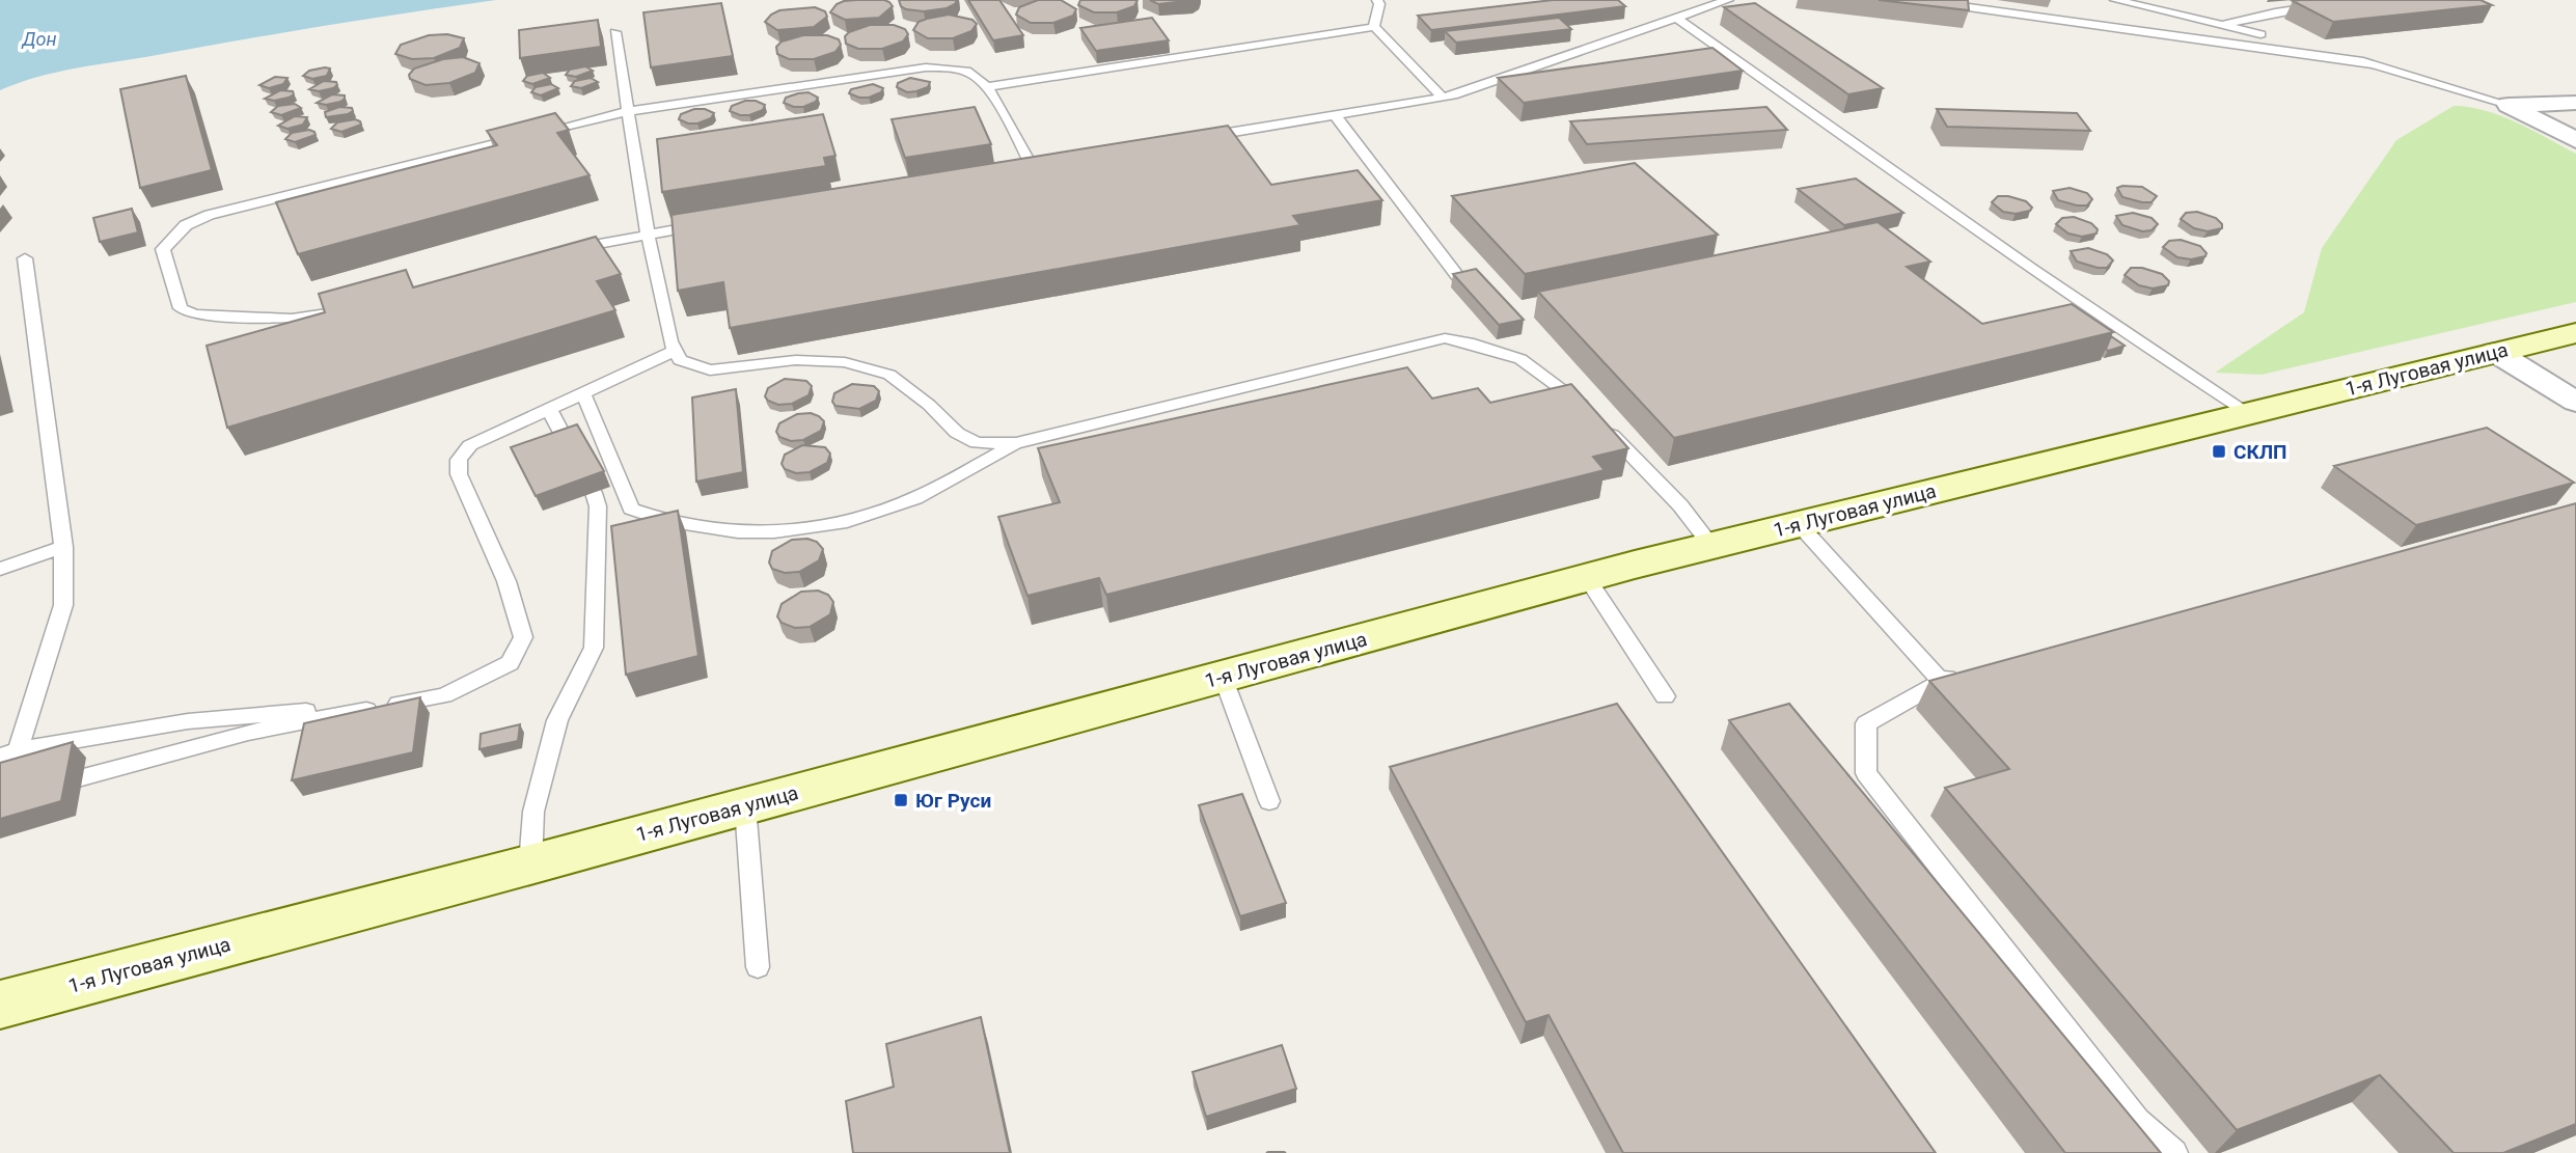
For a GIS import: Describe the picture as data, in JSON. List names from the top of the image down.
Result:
{
  "streets": {
    "main road": ["1-я Луговая улица"]
  },
  "water": ["Дон"],
  "places": {
    "transit": ["СКЛП", "Юг Руси"]
  }
}
